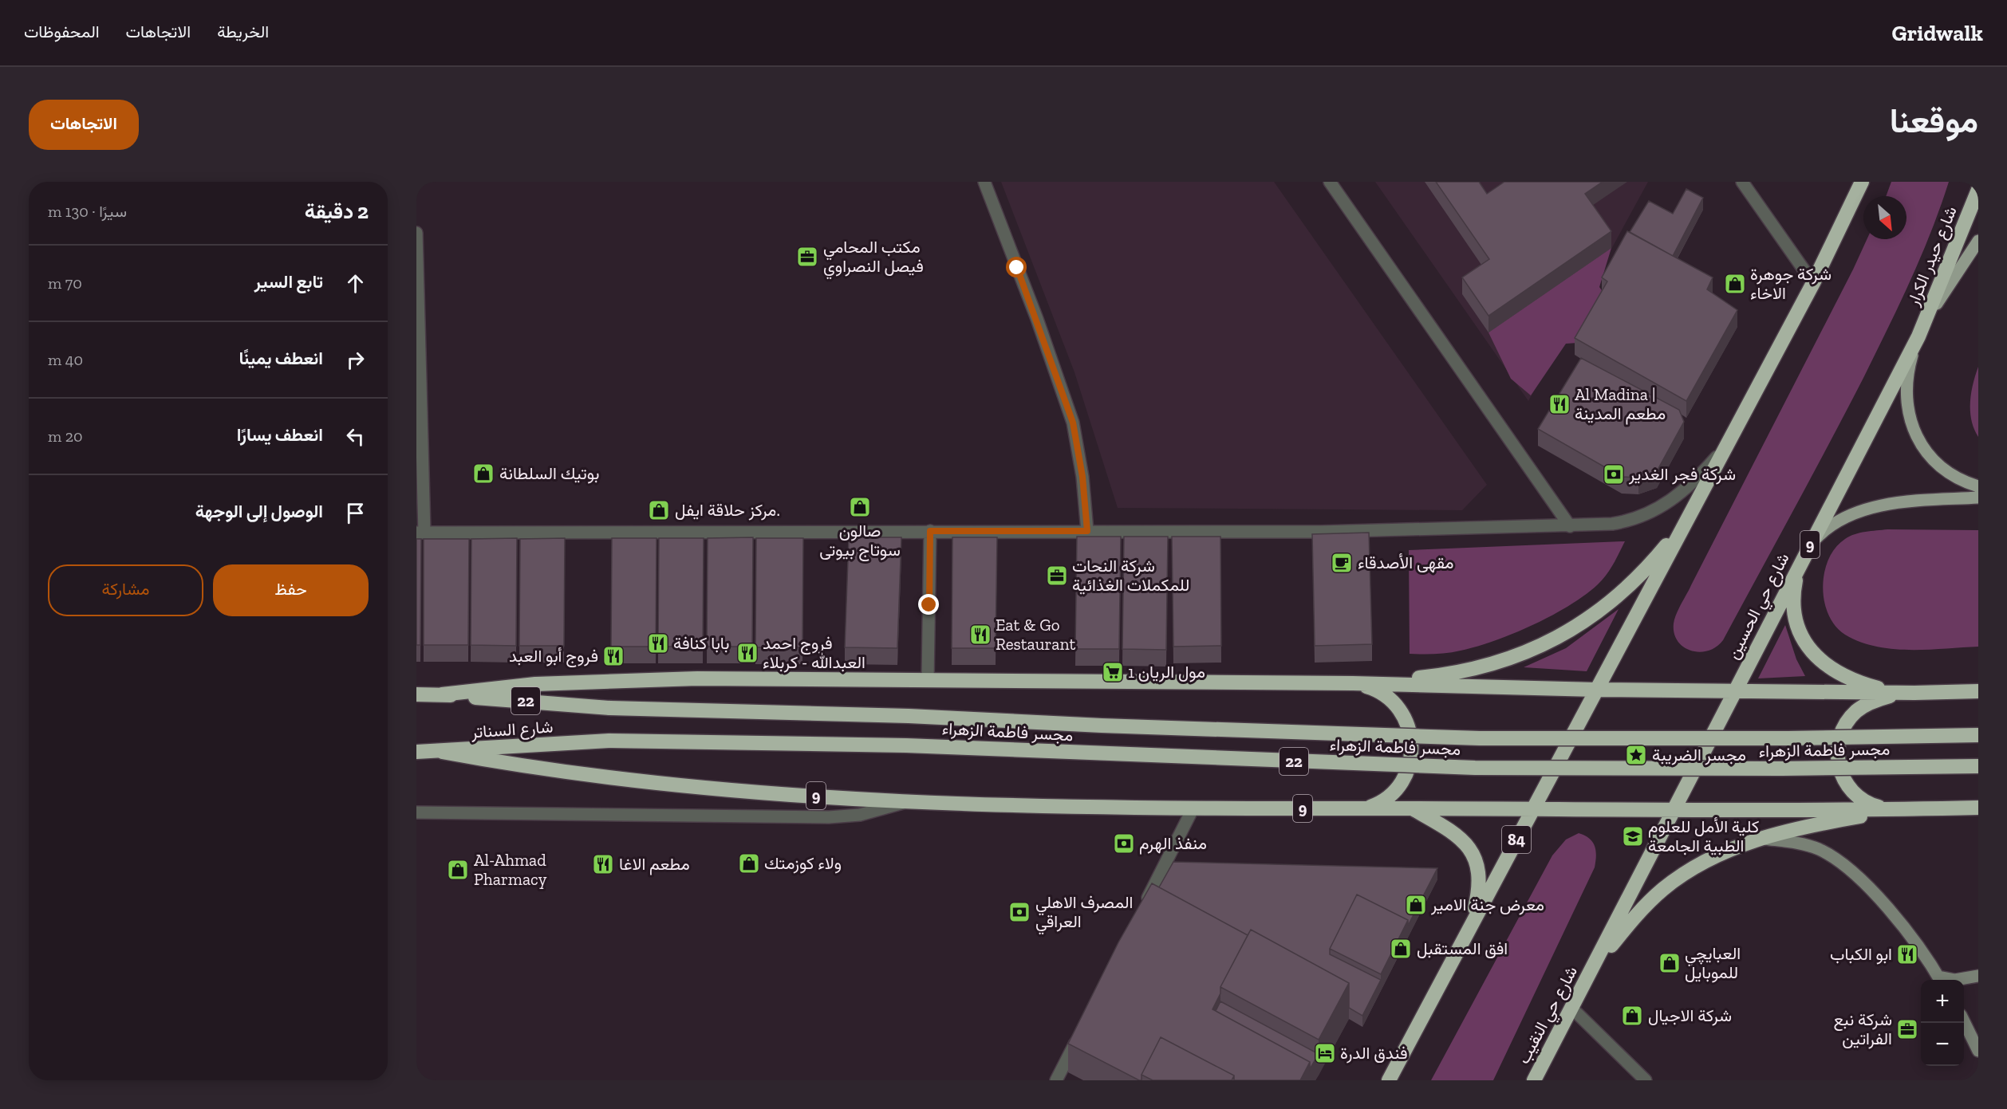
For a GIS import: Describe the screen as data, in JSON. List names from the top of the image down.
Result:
{
  "streets": {
    "highway": [
      "شارع حيدر الكرار",
      "9",
      "شارع حي الحسين",
      "22",
      "شارع السناتر",
      "مجسر فاطمة الزهراء",
      "84",
      "شارع حي النقيب"
    ]
  },
  "crossings": [
    ["شارع حيدر الكرار", "شارع حي الحسين"],
    ["9", "شارع حي الحسين"],
    ["9", "شارع السناتر"],
    ["9", "84"],
    ["شارع حي الحسين", "شارع حي النقيب"],
    ["شارع السناتر", "مجسر فاطمة الزهراء"]
  ],
  "places": {
    "office": ["مكتب المحامي فيصل النصراوي", "شركة النحات للمكملات الغذائية", "شركة نبع الفراتين"],
    "shop": [
      "شركة جوهرة الاخاء",
      "بوتيك السلطانة",
      "صالون سوتاج بیوتی",
      "مركز حلاقة ايفل.",
      "ولاء كوزمتك",
      "Al-Ahmad Pharmacy",
      "معرض جنة الامير",
      "افق المستقبل",
      "العبايچي للموبايل",
      "شركة الاجيال"
    ],
    "restaurant": [
      "Al Madina | مطعم المدينة",
      "Eat & Go Restaurant",
      "بابا كنافة",
      "فروج احمد العبدالله - كربلاء",
      "فروج أبو العبد",
      "مطعم الاغا",
      "ابو الكباب"
    ],
    "bank": ["شركة فجر الغدير", "منفذ الهرم", "المصرف الاهلي العراقي"],
    "cafe": ["مقهى الأصدقاء"],
    "supermarket": ["مول الريان 1"],
    "place": ["مجسر الضريبة"],
    "school or university": ["كلية الأمل للعلوم الطبية الجامعة"],
    "hotel": ["فندق الدرة"]
  },
  "north": "bottom right",
  "page": {
    "header": "Gridwalk",
    "nav": ["الخريطة", "الاتجاهات", "المحفوظات"],
    "title": "موقعنا",
    "buttons": [
      "الاتجاهات",
      ["حفظ", "مشاركة"]
    ],
    "heading": ["2 دقيقة", "سيرًا · 130 m"],
    "list": [
      ["تابع السير", "70 m"],
      ["انعطف يمينًا", "40 m"],
      ["انعطف يسارًا", "20 m"],
      "الوصول إلى الوجهة"
    ],
    "map_buttons": ["+", "−"]
  }
}
